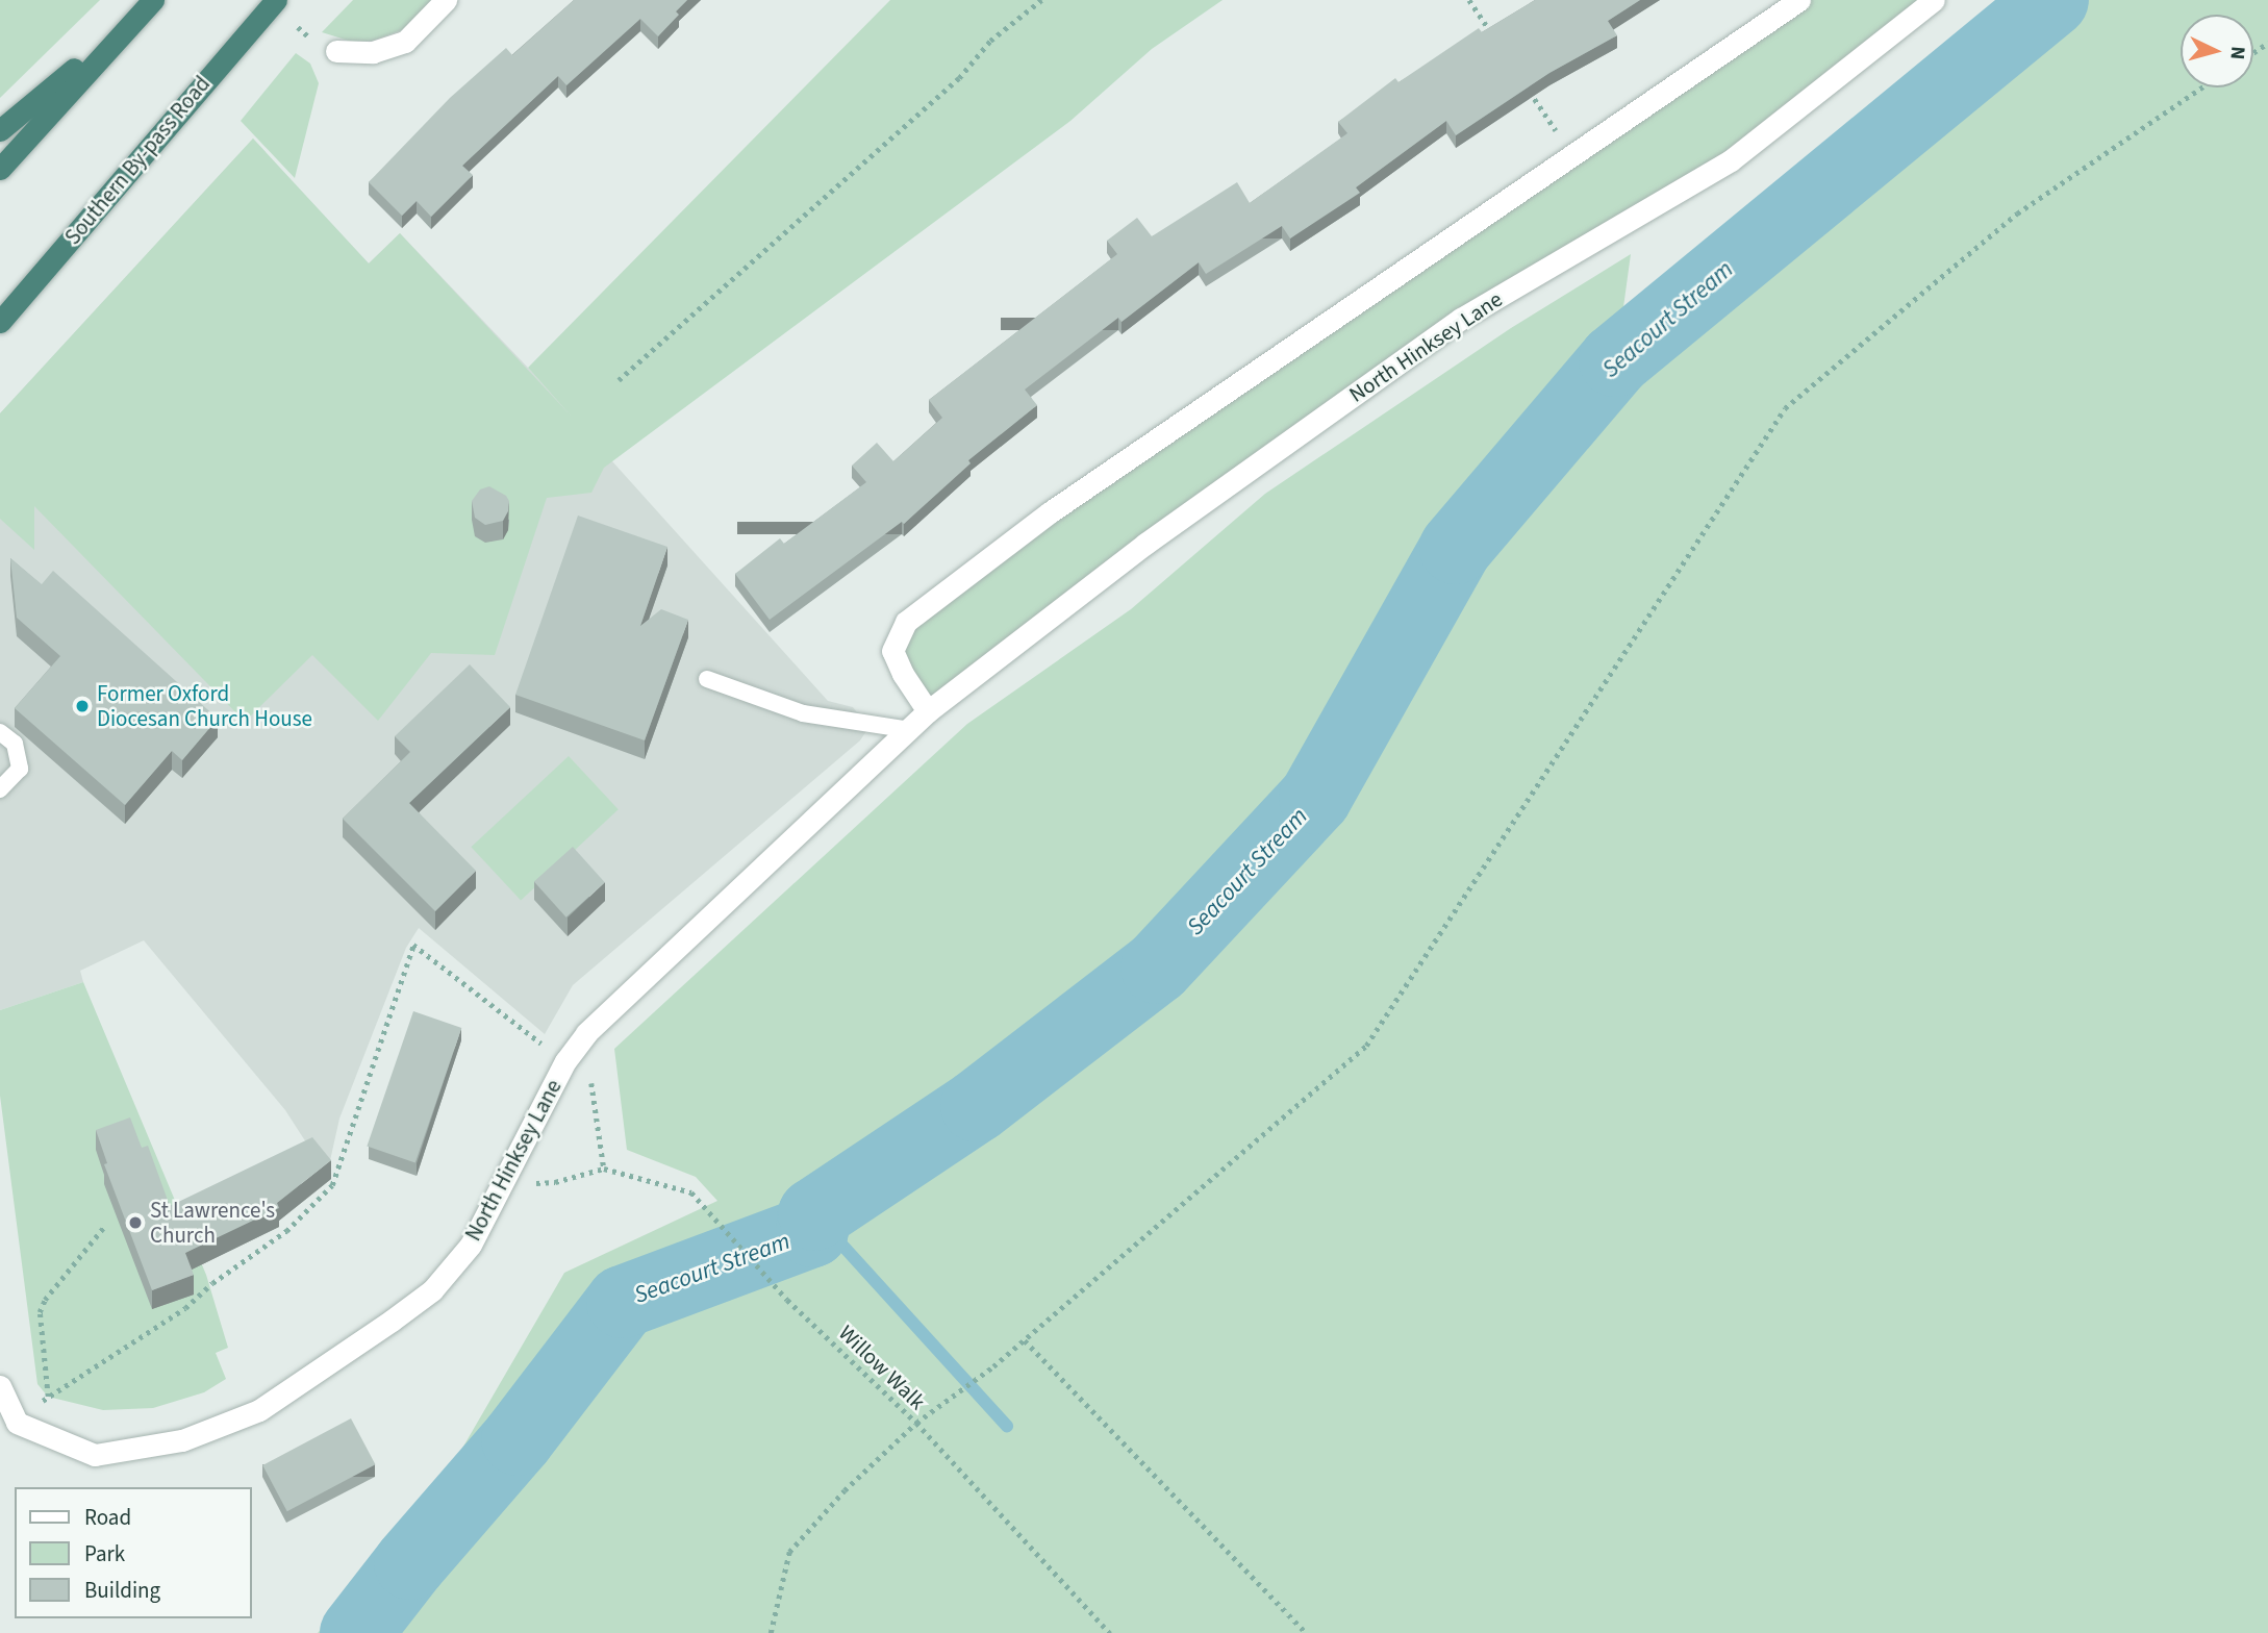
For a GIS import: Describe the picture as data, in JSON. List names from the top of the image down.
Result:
{
  "streets": {
    "highway": ["Southern By-pass Road"],
    "street": ["North Hinksey Lane"],
    "path": ["Willow Walk"]
  },
  "water": ["Seacourt Stream"],
  "places": ["Former Oxford Diocesan Church House", "St Lawrence's Church"],
  "legend": ["Road", "Park", "Building"],
  "north": "right"
}
